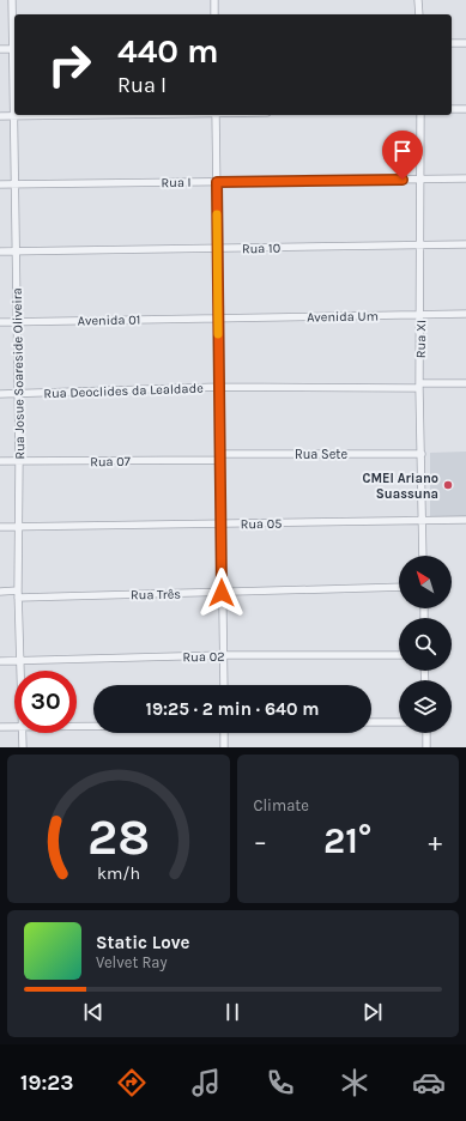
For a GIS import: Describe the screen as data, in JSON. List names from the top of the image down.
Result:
{
  "streets": {
    "street": [
      "Rua I",
      "Rua 10",
      "Avenida Um",
      "Avenida 01",
      "Rua XI",
      "Rua Josue Soareside Oliveira",
      "Rua Deoclides da Lealdade",
      "Rua Sete",
      "Rua 07",
      "Rua 05",
      "Rua Três",
      "Rua 02"
    ]
  },
  "crossings": [
    ["Rua I", "Rua XI"],
    ["Rua I", "Rua Josue Soareside Oliveira"],
    ["Rua 10", "Rua XI"],
    ["Rua 10", "Rua Josue Soareside Oliveira"],
    ["Avenida Um", "Avenida 01"],
    ["Avenida Um", "Rua XI"],
    ["Avenida 01", "Rua Josue Soareside Oliveira"],
    ["Rua XI", "Rua Deoclides da Lealdade"],
    ["Rua XI", "Rua Sete"],
    ["Rua XI", "Rua 05"],
    ["Rua Josue Soareside Oliveira", "Rua Deoclides da Lealdade"],
    ["Rua Josue Soareside Oliveira", "Rua 07"],
    ["Rua Josue Soareside Oliveira", "Rua 05"],
    ["Rua Josue Soareside Oliveira", "Rua Três"],
    ["Rua Josue Soareside Oliveira", "Rua 02"],
    ["Rua Sete", "Rua 07"]
  ],
  "places": ["CMEI Ariano Suassuna"],
  "north": "top left",
  "page": {
    "turn": ["440 m", "Rua I"],
    "limit": "30",
    "trip": "19:25 · 2 min · 640 m",
    "tile": "Climate",
    "heat": ["−", "21°", "+"],
    "song": ["Static Love", "Velvet Ray"],
    "tabs": "19:23",
    "gauge": ["28", "km/h"]
  }
}
